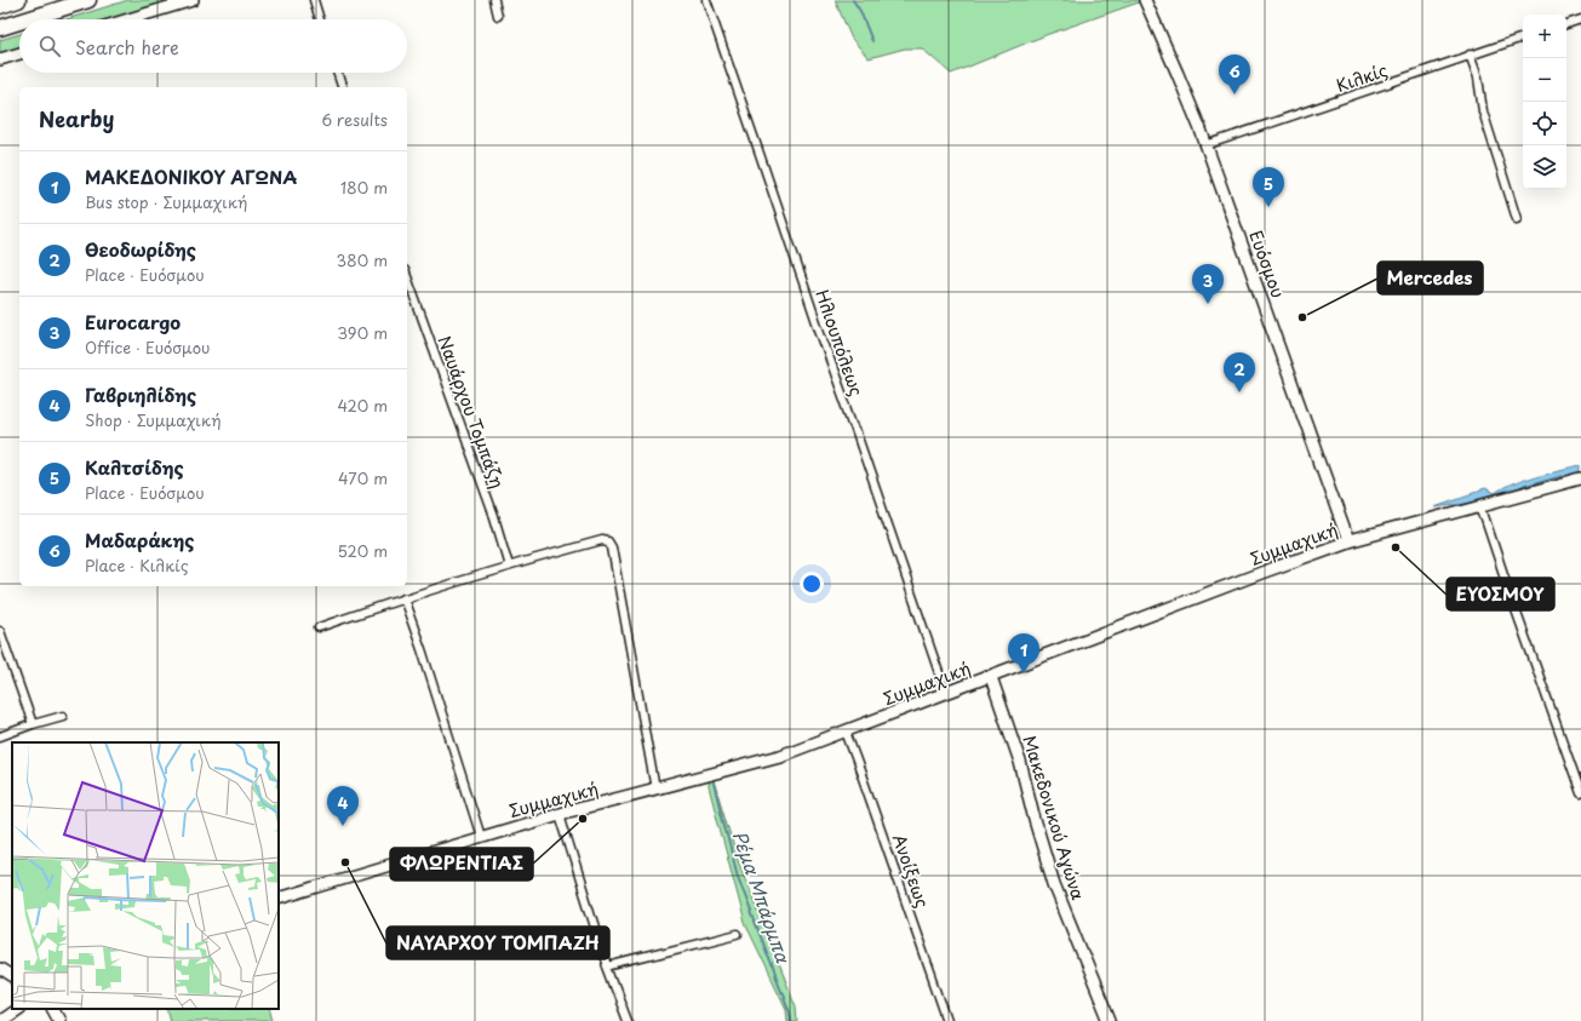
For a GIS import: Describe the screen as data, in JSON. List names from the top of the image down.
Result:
{
  "streets": {
    "main road": ["Ευόσμου", "Συμμαχική", "Μακεδονικού Αγώνα"],
    "street": [
      "Κιλκίς",
      "Ηλιουπόλεως",
      "Ναυάρχου Τομπάζη",
      "Ανοίξεως"
    ]
  },
  "crossings": [
    ["Κιλκίς", "Ευόσμου"],
    ["Ευόσμου", "Συμμαχική"],
    ["Ηλιουπόλεως", "Συμμαχική"],
    ["Συμμαχική", "Μακεδονικού Αγώνα"],
    ["Συμμαχική", "Ανοίξεως"]
  ],
  "water": ["Ρέμα Μπάρμπα"],
  "places": [
    "Mercedes",
    "ΕΥΟΣΜΟΥ",
    "ΦΛΩΡΕΝΤΙΑΣ",
    "ΝΑΥΑΡΧΟΥ ΤΟΜΠΑΖΗ"
  ],
  "page": {
    "map_buttons": ["+", "−"],
    "search": "Search here",
    "pins": [
      "6",
      "5",
      "3",
      "2",
      "1",
      "4"
    ],
    "heading": ["Nearby", "6 results"],
    "list": [
      {
        "mark": "1",
        "name": "ΜΑΚΕΔΟΝΙΚΟΥ ΑΓΩΝΑ",
        "note": "Bus stop · Συμμαχική",
        "value": "180 m"
      },
      {
        "mark": "2",
        "name": "Θεοδωρίδης",
        "note": "Place · Ευόσμου",
        "value": "380 m"
      },
      {
        "mark": "3",
        "name": "Eurocargo",
        "note": "Office · Ευόσμου",
        "value": "390 m"
      },
      {
        "mark": "4",
        "name": "Γαβριηλίδης",
        "note": "Shop · Συμμαχική",
        "value": "420 m"
      },
      {
        "mark": "5",
        "name": "Καλτσίδης",
        "note": "Place · Ευόσμου",
        "value": "470 m"
      },
      {
        "mark": "6",
        "name": "Μαδαράκης",
        "note": "Place · Κιλκίς",
        "value": "520 m"
      }
    ]
  }
}
